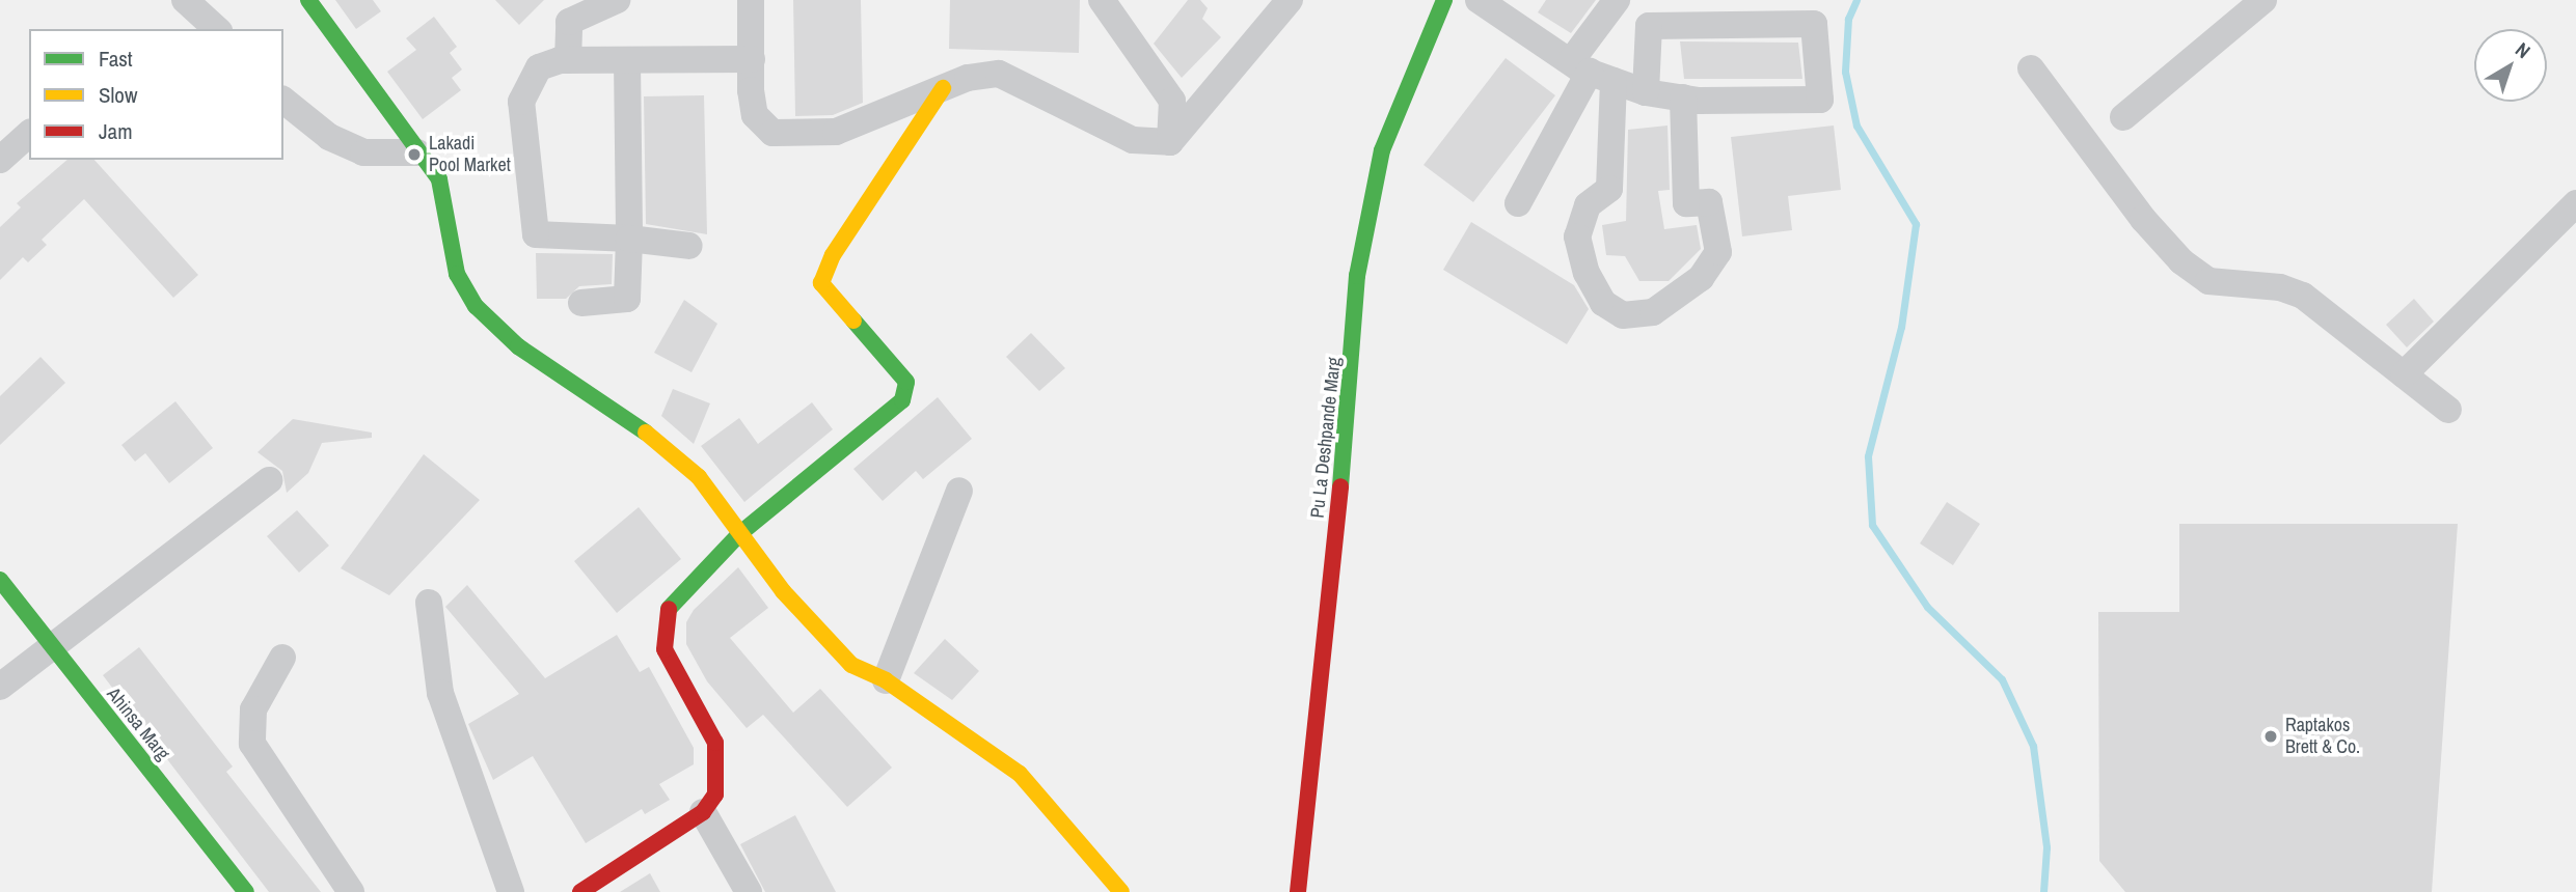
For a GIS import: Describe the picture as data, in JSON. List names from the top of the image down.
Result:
{
  "streets": {
    "street": ["Pu La Deshpande Marg", "Ahinsa Marg"]
  },
  "places": ["Lakadi Pool Market", "Raptakos Brett & Co."],
  "legend": ["Fast", "Slow", "Jam"],
  "north": "top right"
}
